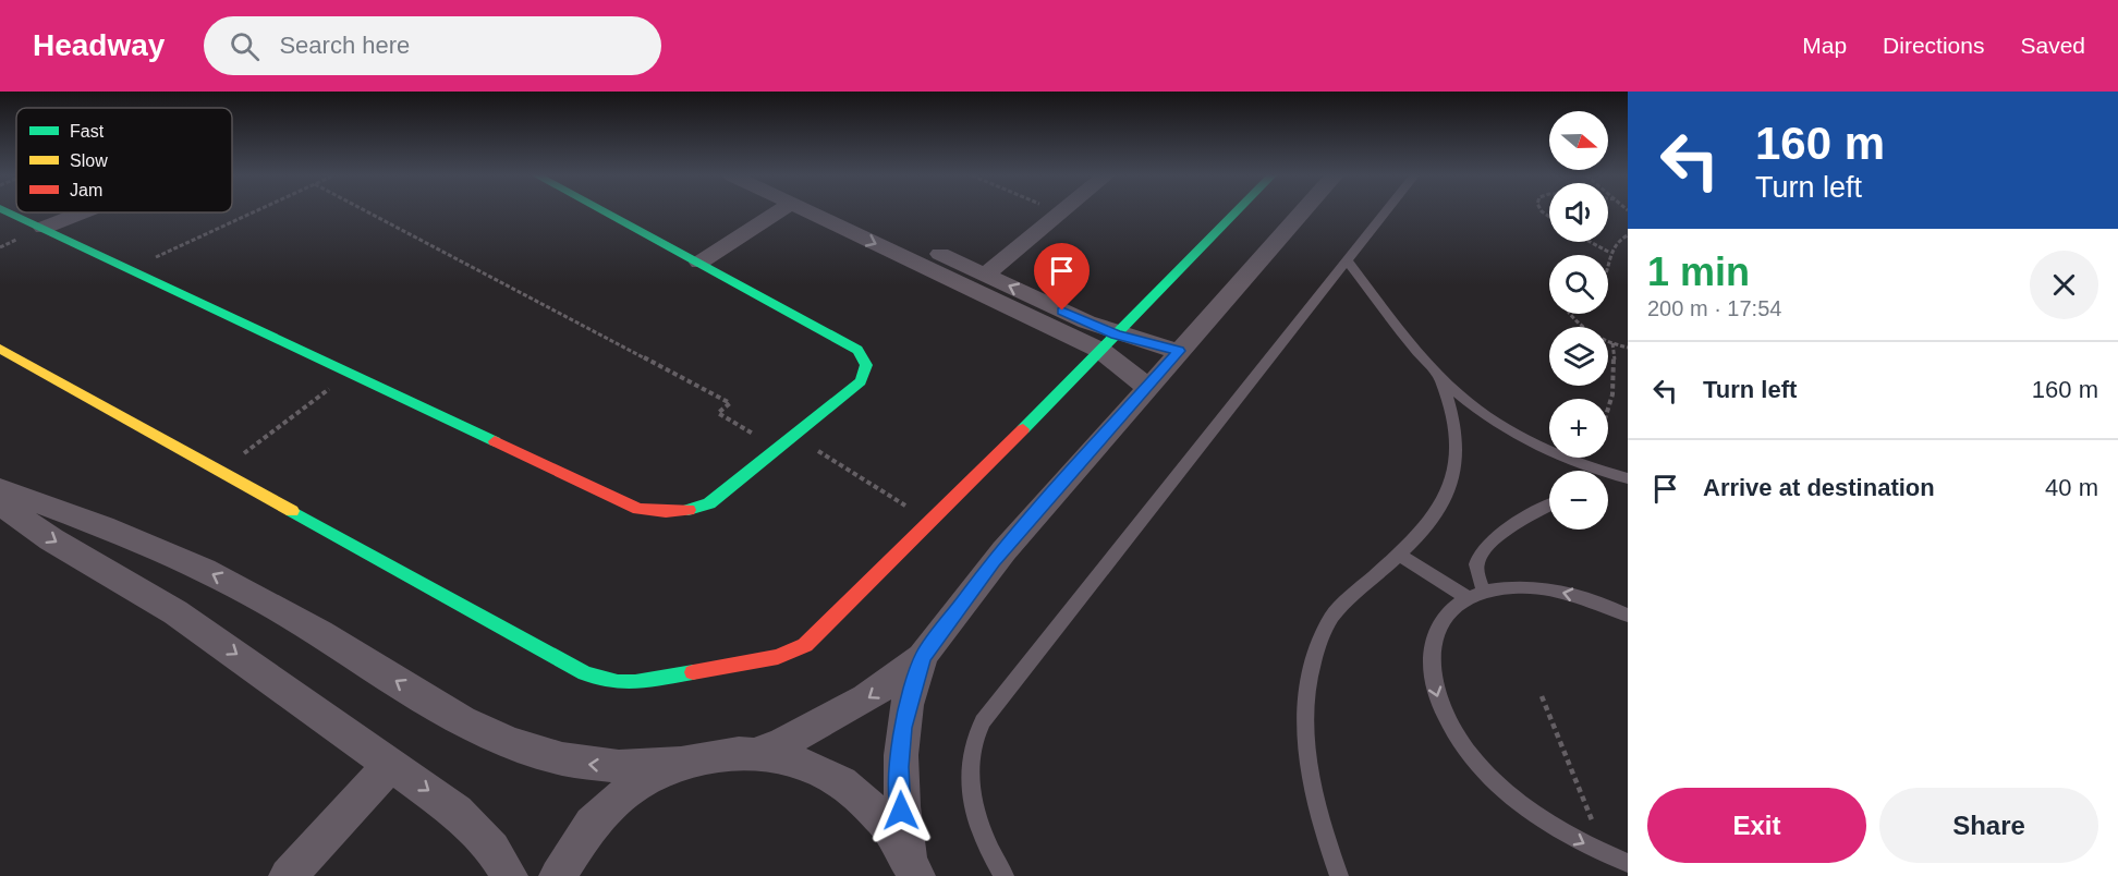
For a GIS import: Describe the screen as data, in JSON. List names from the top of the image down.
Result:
{
  "legend": ["Fast", "Slow", "Jam"],
  "north": "right",
  "page": {
    "header": "Headway",
    "search": "Search here",
    "nav": ["Map", "Directions", "Saved"],
    "turn": ["160 m", "Turn left"],
    "map_buttons": ["+", "−"],
    "heading": ["1 min", "200 m · 17:54"],
    "list": [
      {
        "name": "Turn left",
        "value": "160 m"
      },
      {
        "name": "Arrive at destination",
        "value": "40 m"
      }
    ],
    "buttons": ["Exit", "Share"]
  }
}
